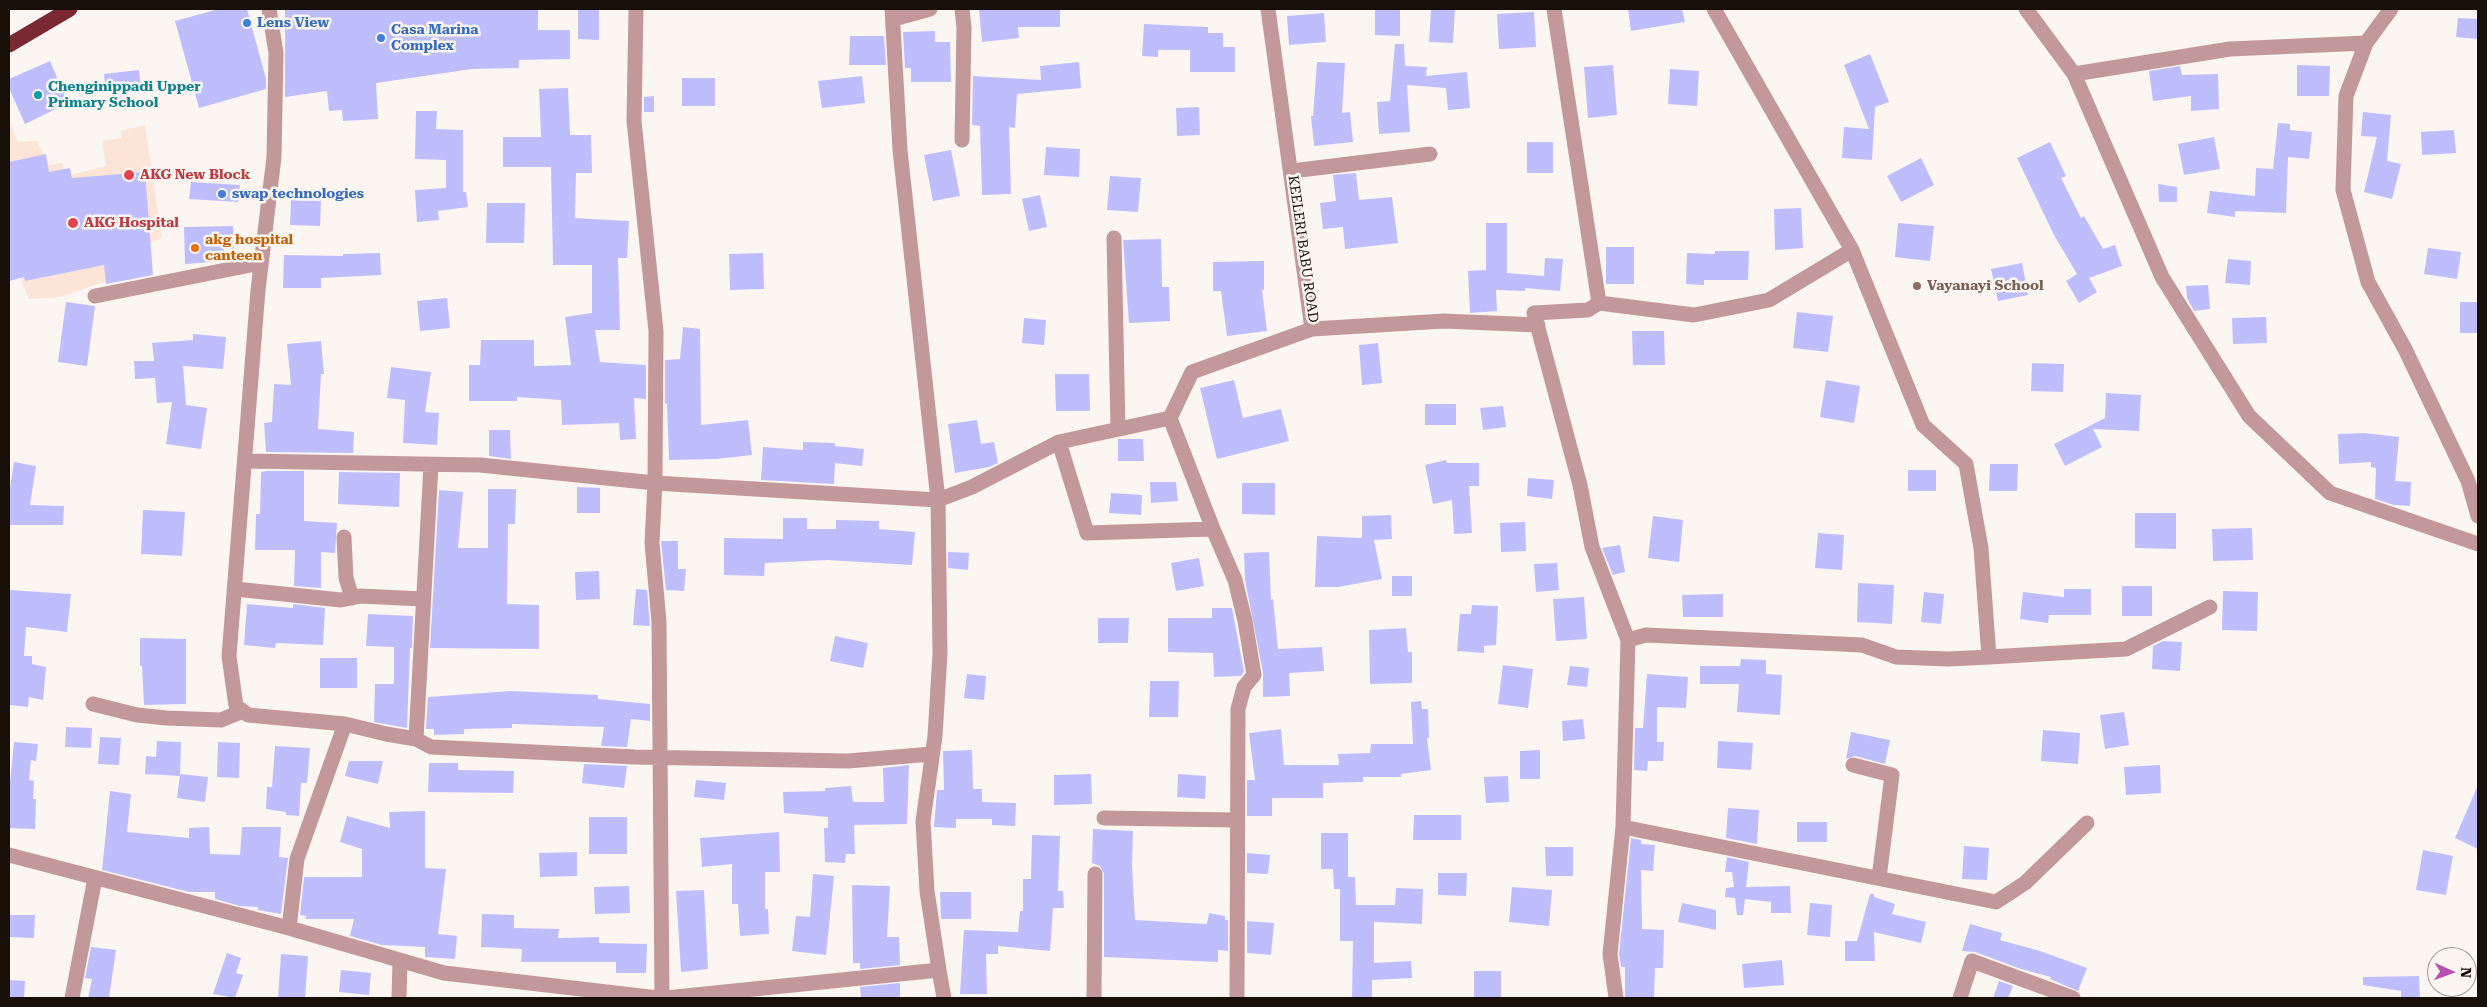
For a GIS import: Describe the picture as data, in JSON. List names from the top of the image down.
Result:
{
  "streets": {
    "street": ["KEELERI BABU ROAD"]
  },
  "places": [
    "Lens View",
    "Casa Marina Complex",
    "Chenginippadi Upper Primary School",
    "AKG New Block",
    "swap technologies",
    "AKG Hospital",
    "akg hospital canteen",
    "Vayanayi School"
  ],
  "north": "right"
}
